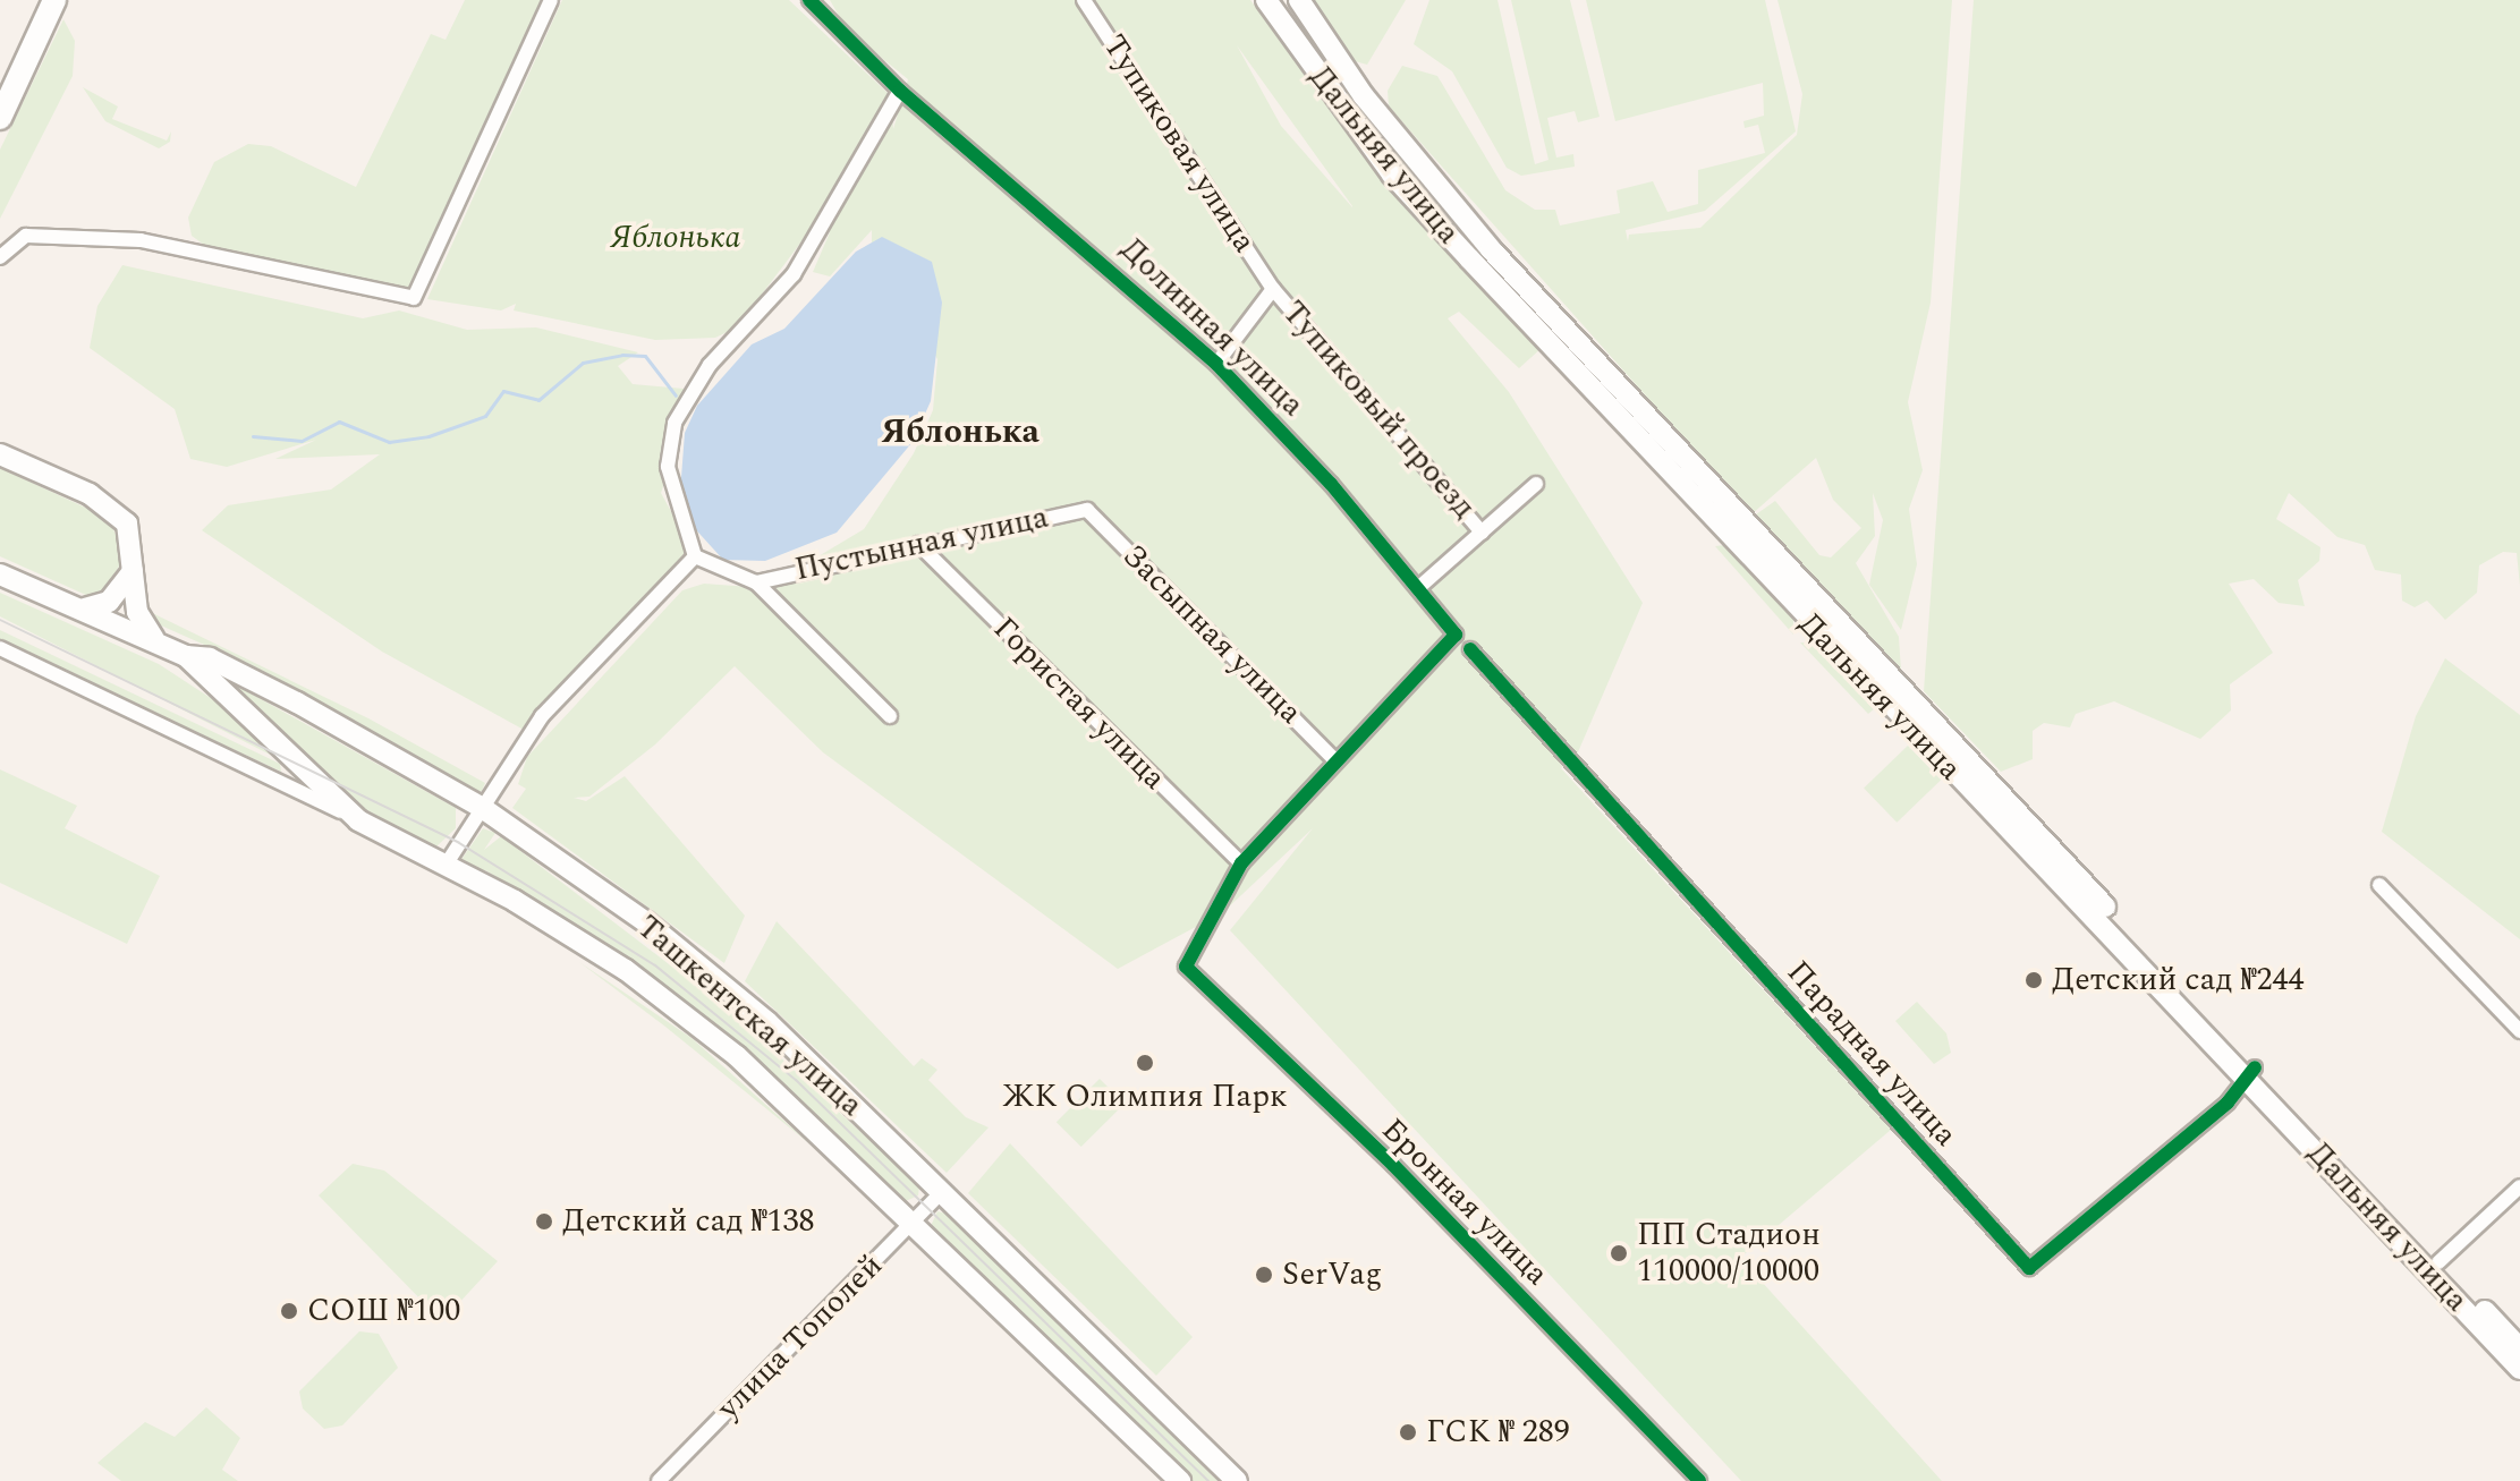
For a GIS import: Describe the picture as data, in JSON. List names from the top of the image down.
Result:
{
  "streets": {
    "main road": ["Дальняя улица", "Ташкентская улица"],
    "street": [
      "Тупиковая улица",
      "Долинная улица",
      "Тупиковый проезд",
      "Пустынная улица",
      "Засыпная улица",
      "Гористая улица",
      "Парадная улица",
      "Бронная улица",
      "улица Тополей"
    ]
  },
  "crossings": [
    ["Тупиковая улица", "Тупиковый проезд"],
    ["Дальняя улица", "Парадная улица"],
    ["Долинная улица", "Засыпная улица"],
    ["Пустынная улица", "Засыпная улица"],
    ["Пустынная улица", "Гористая улица"],
    ["Гористая улица", "Бронная улица"],
    ["Ташкентская улица", "улица Тополей"]
  ],
  "districts": ["Яблонька"],
  "parks": ["Яблонька"],
  "places": [
    "Детский сад №244",
    "ЖК Олимпия Парк",
    "Детский сад №138",
    "ПП Стадион 110000/10000",
    "SerVag",
    "СОШ №100",
    "ГСК № 289"
  ]
}
